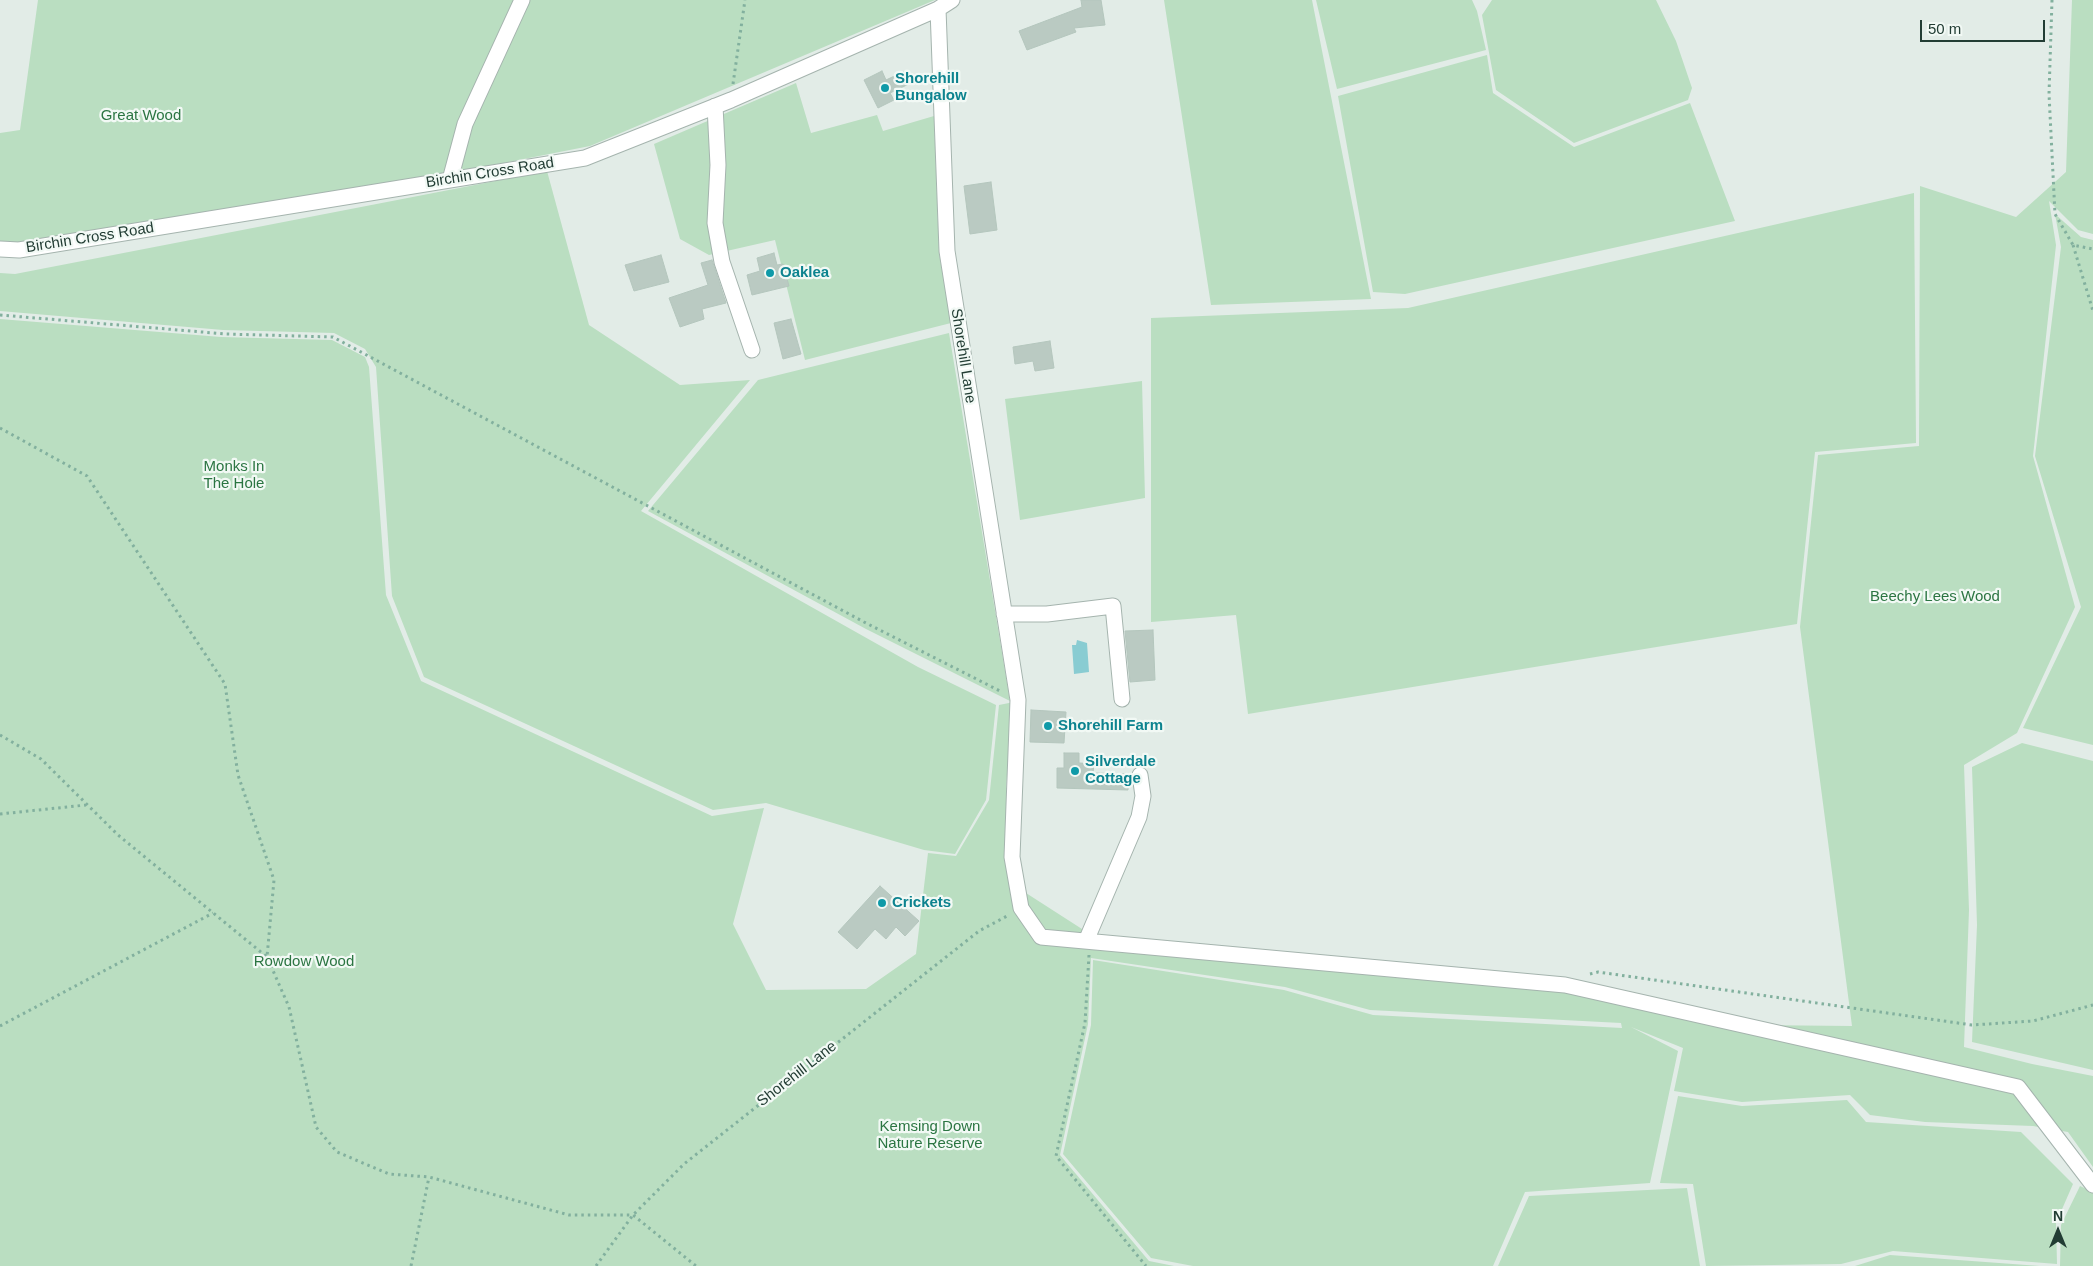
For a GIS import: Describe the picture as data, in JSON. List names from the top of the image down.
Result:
{
  "streets": {
    "street": ["Birchin Cross Road", "Shorehill Lane"]
  },
  "crossings": [
    ["Birchin Cross Road", "Shorehill Lane"]
  ],
  "parks": [
    "Great Wood",
    "Monks In The Hole",
    "Beechy Lees Wood",
    "Rowdow Wood",
    "Kemsing Down Nature Reserve"
  ],
  "places": [
    "Shorehill Bungalow",
    "Oaklea",
    "Shorehill Farm",
    "Silverdale Cottage",
    "Crickets"
  ],
  "scale_bar": "50 m",
  "north": "top"
}
